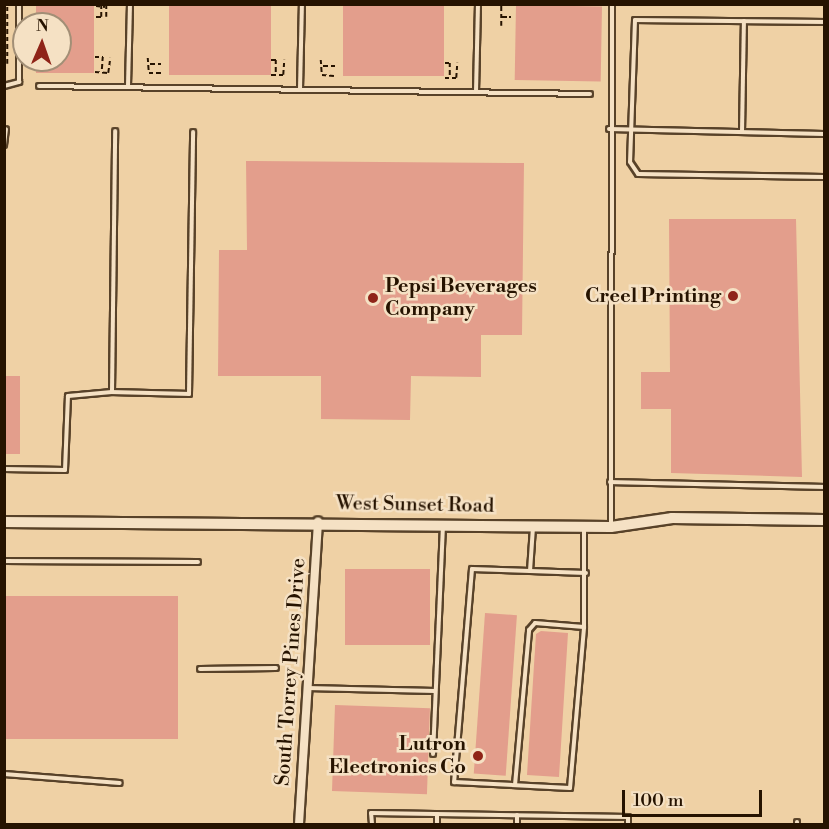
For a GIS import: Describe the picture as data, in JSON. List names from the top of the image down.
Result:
{
  "streets": {
    "main road": ["West Sunset Road"],
    "street": ["South Torrey Pines Drive"]
  },
  "crossings": [
    ["West Sunset Road", "South Torrey Pines Drive"]
  ],
  "places": ["Creel Printing", "Pepsi Beverages Company", "Lutron Electronics Co"],
  "scale_bar": "100 m",
  "north": "top"
}
